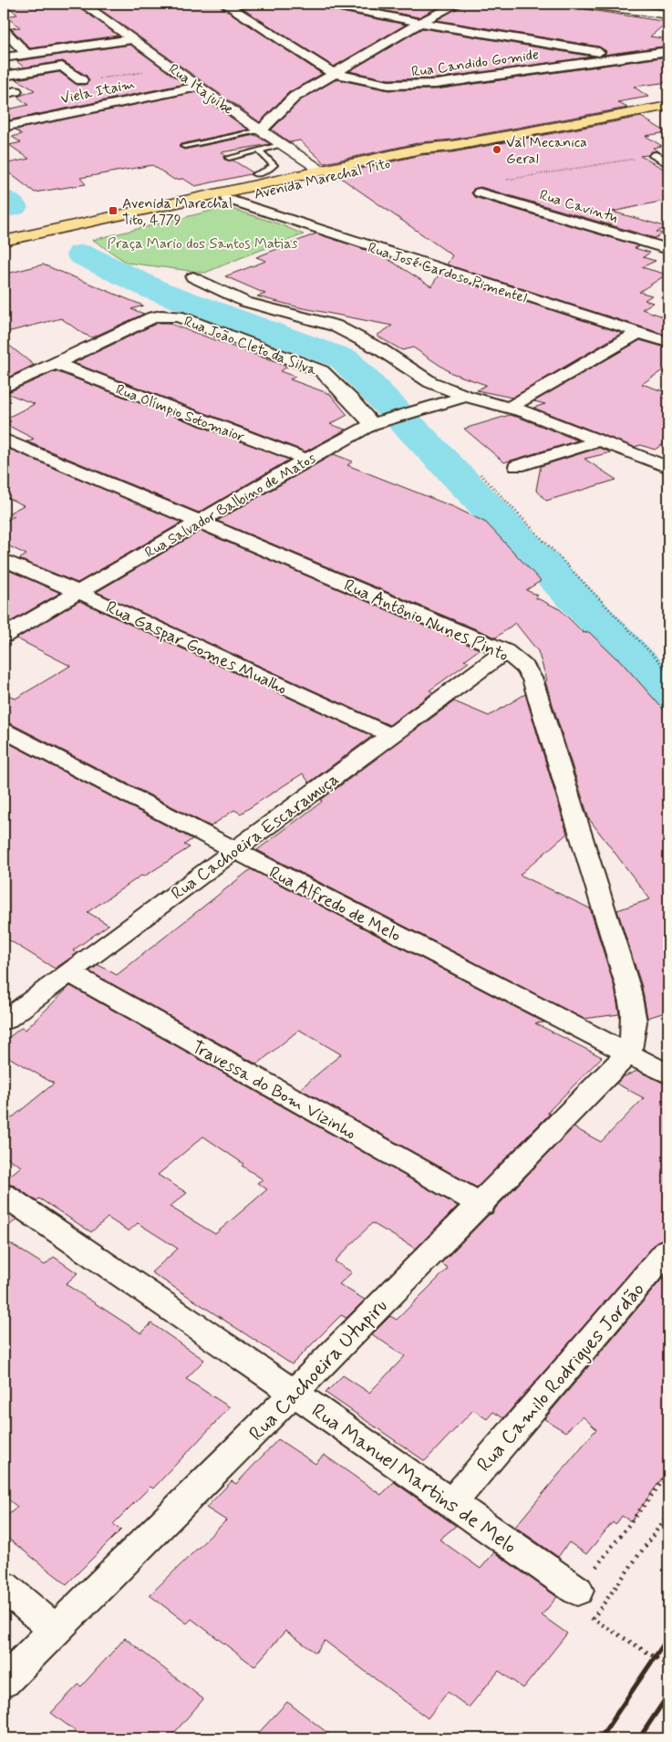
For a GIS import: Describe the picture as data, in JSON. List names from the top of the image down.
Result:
{
  "streets": {
    "main road": ["Avenida Marechal Tito"],
    "street": [
      "Rua Candido Gomide",
      "Rua Itajuíbe",
      "Viela Itaim",
      "Rua Cavintu",
      "Rua José Cardoso Pimentel",
      "Rua João Cleto da Silva",
      "Rua Olímpio Sotomaior",
      "Rua Salvador Balbino de Matos",
      "Rua Antônio Nunes Pinto",
      "Rua Gaspar Gomes Mualho",
      "Rua Cachoeira Escaramuça",
      "Rua Alfredo de Melo",
      "Travessa do Bom Vizinho",
      "Rua Cachoeira Utupiru",
      "Rua Camilo Rodrigues Jordão",
      "Rua Manuel Martins de Melo"
    ]
  },
  "crossings": [
    ["Rua Itajuíbe", "Viela Itaim"],
    ["Rua Itajuíbe", "Avenida Marechal Tito"],
    ["Avenida Marechal Tito", "Rua José Cardoso Pimentel"],
    ["Rua João Cleto da Silva", "Rua Olímpio Sotomaior"],
    ["Rua João Cleto da Silva", "Rua Salvador Balbino de Matos"],
    ["Rua Olímpio Sotomaior", "Rua Salvador Balbino de Matos"],
    ["Rua Salvador Balbino de Matos", "Rua Antônio Nunes Pinto"],
    ["Rua Salvador Balbino de Matos", "Rua Gaspar Gomes Mualho"],
    ["Rua Antônio Nunes Pinto", "Rua Cachoeira Escaramuça"],
    ["Rua Antônio Nunes Pinto", "Rua Alfredo de Melo"],
    ["Rua Antônio Nunes Pinto", "Rua Cachoeira Utupiru"],
    ["Rua Gaspar Gomes Mualho", "Rua Cachoeira Escaramuça"],
    ["Rua Cachoeira Escaramuça", "Rua Alfredo de Melo"],
    ["Rua Cachoeira Escaramuça", "Travessa do Bom Vizinho"],
    ["Rua Alfredo de Melo", "Rua Cachoeira Utupiru"],
    ["Travessa do Bom Vizinho", "Rua Cachoeira Utupiru"],
    ["Rua Cachoeira Utupiru", "Rua Manuel Martins de Melo"],
    ["Rua Camilo Rodrigues Jordão", "Rua Manuel Martins de Melo"]
  ],
  "parks": ["Praça Mario dos Santos Matias"],
  "places": {
    "other": ["Val Mecanica Geral"],
    "transit": ["Avenida Marechal Tito, 4779"]
  }
}
